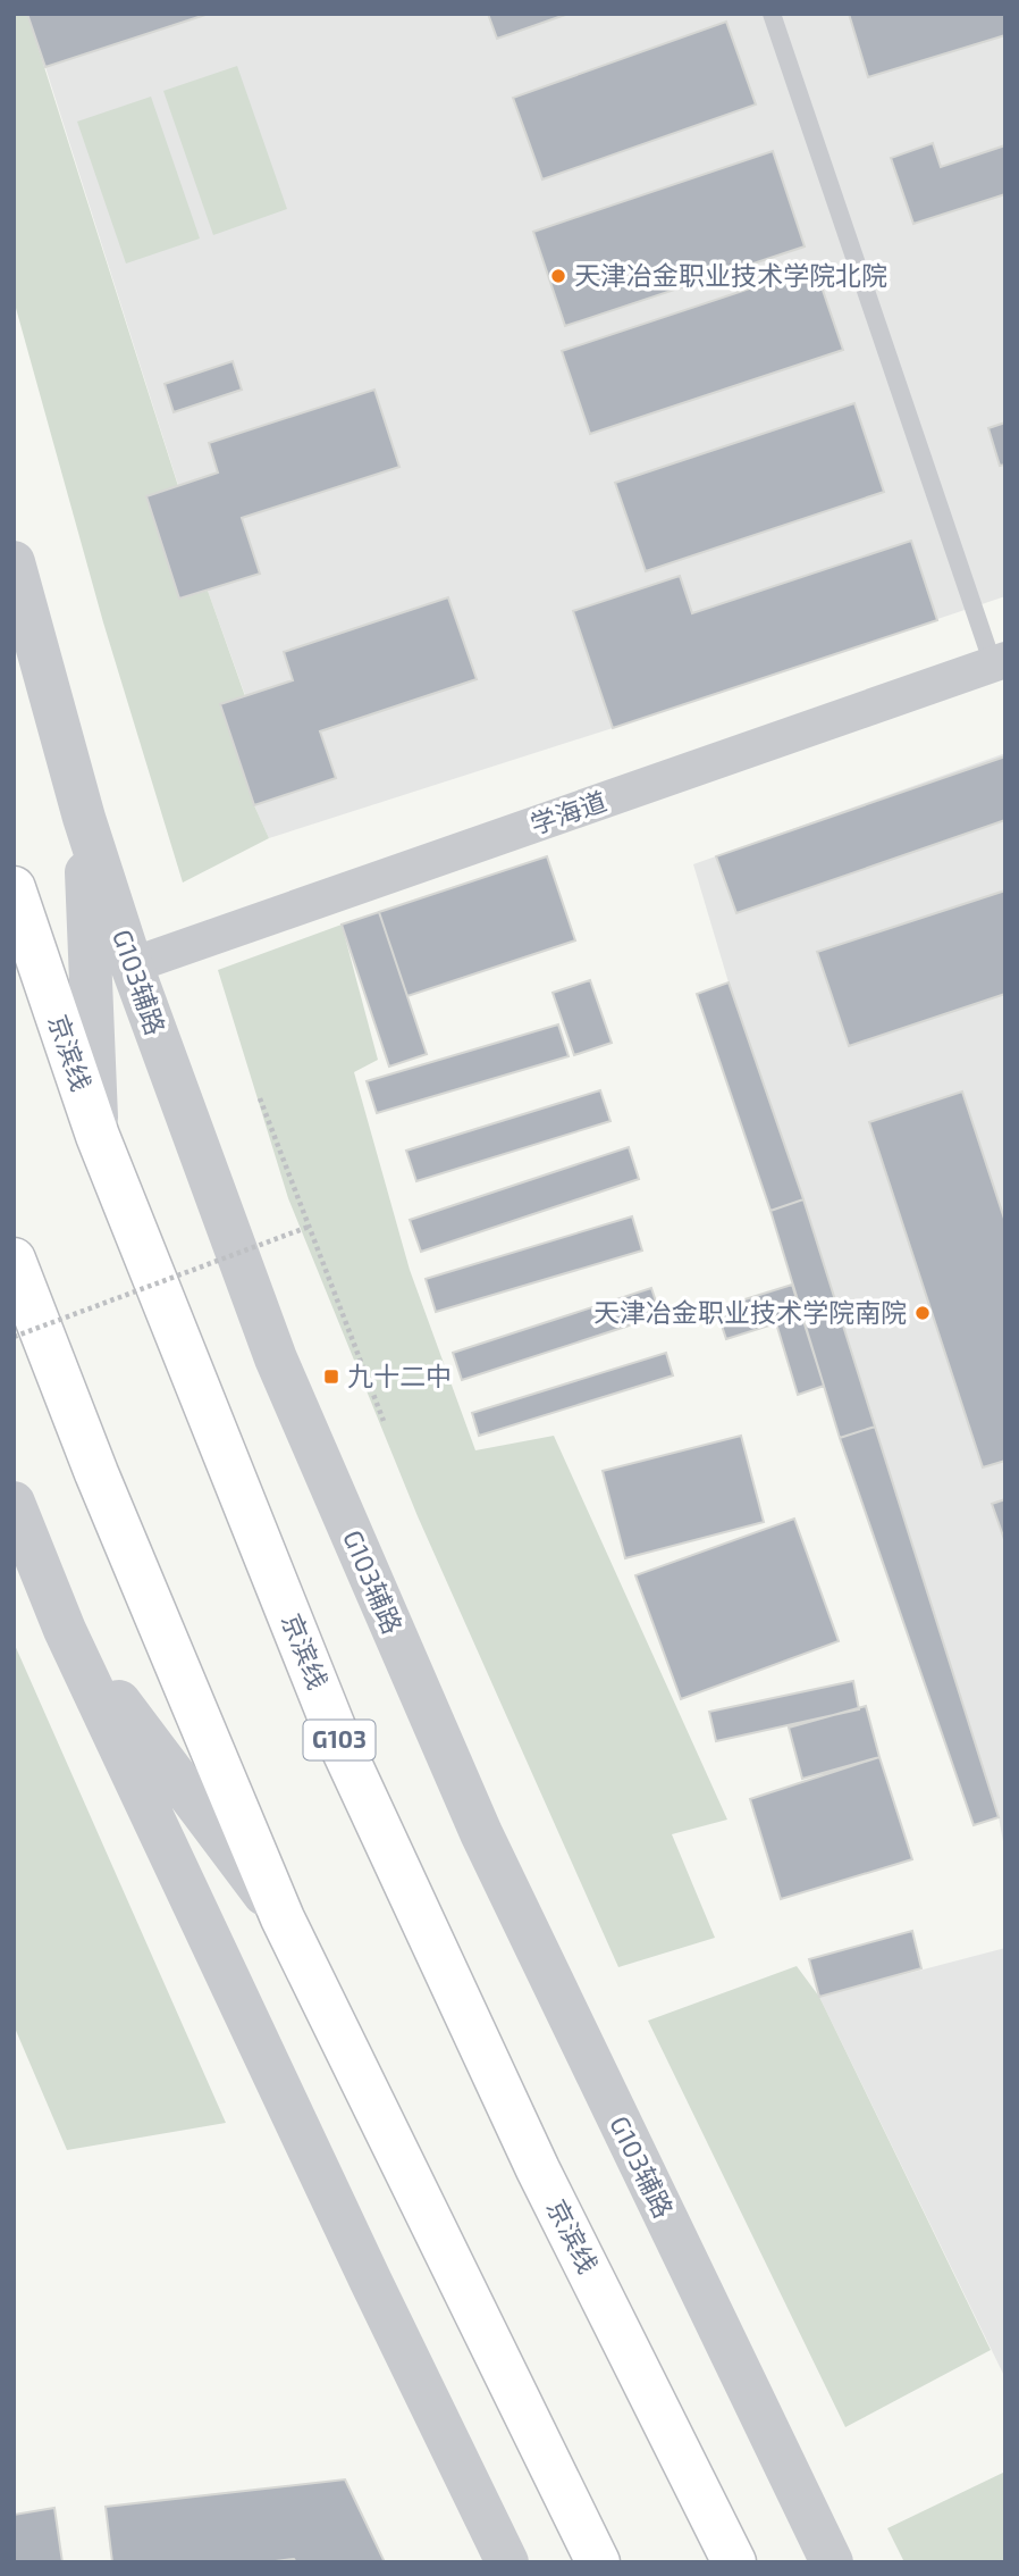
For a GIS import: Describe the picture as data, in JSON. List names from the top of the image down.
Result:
{
  "streets": {
    "highway": ["京滨线", "G103"],
    "street": ["学海道", "G103辅路"]
  },
  "crossings": [
    ["学海道", "G103辅路"]
  ],
  "places": {
    "other": ["天津冶金职业技术学院北院", "天津冶金职业技术学院南院"],
    "transit": ["九十二中"]
  }
}
